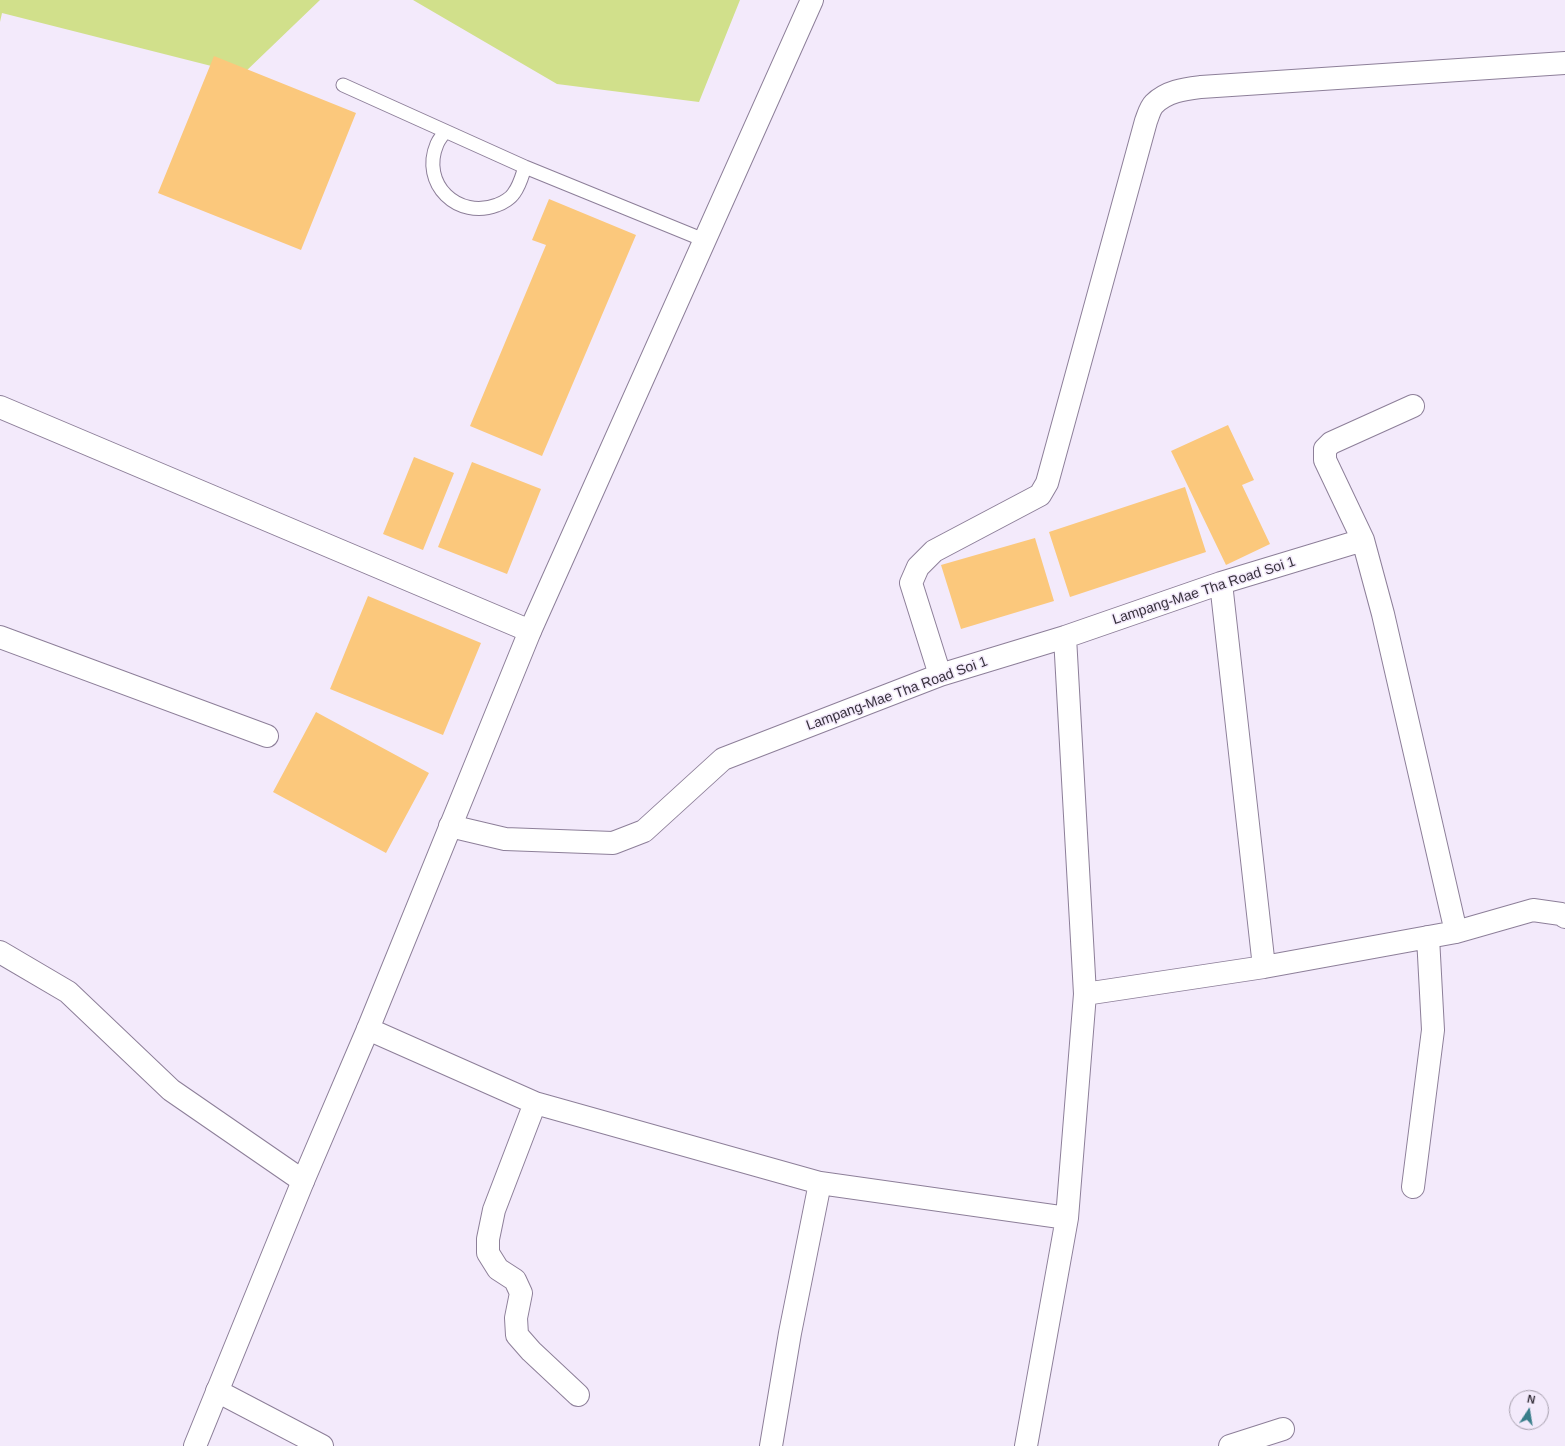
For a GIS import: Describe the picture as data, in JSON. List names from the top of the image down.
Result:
{
  "streets": {
    "street": ["Lampang-Mae Tha Road Soi 1"]
  },
  "north": "top"
}
